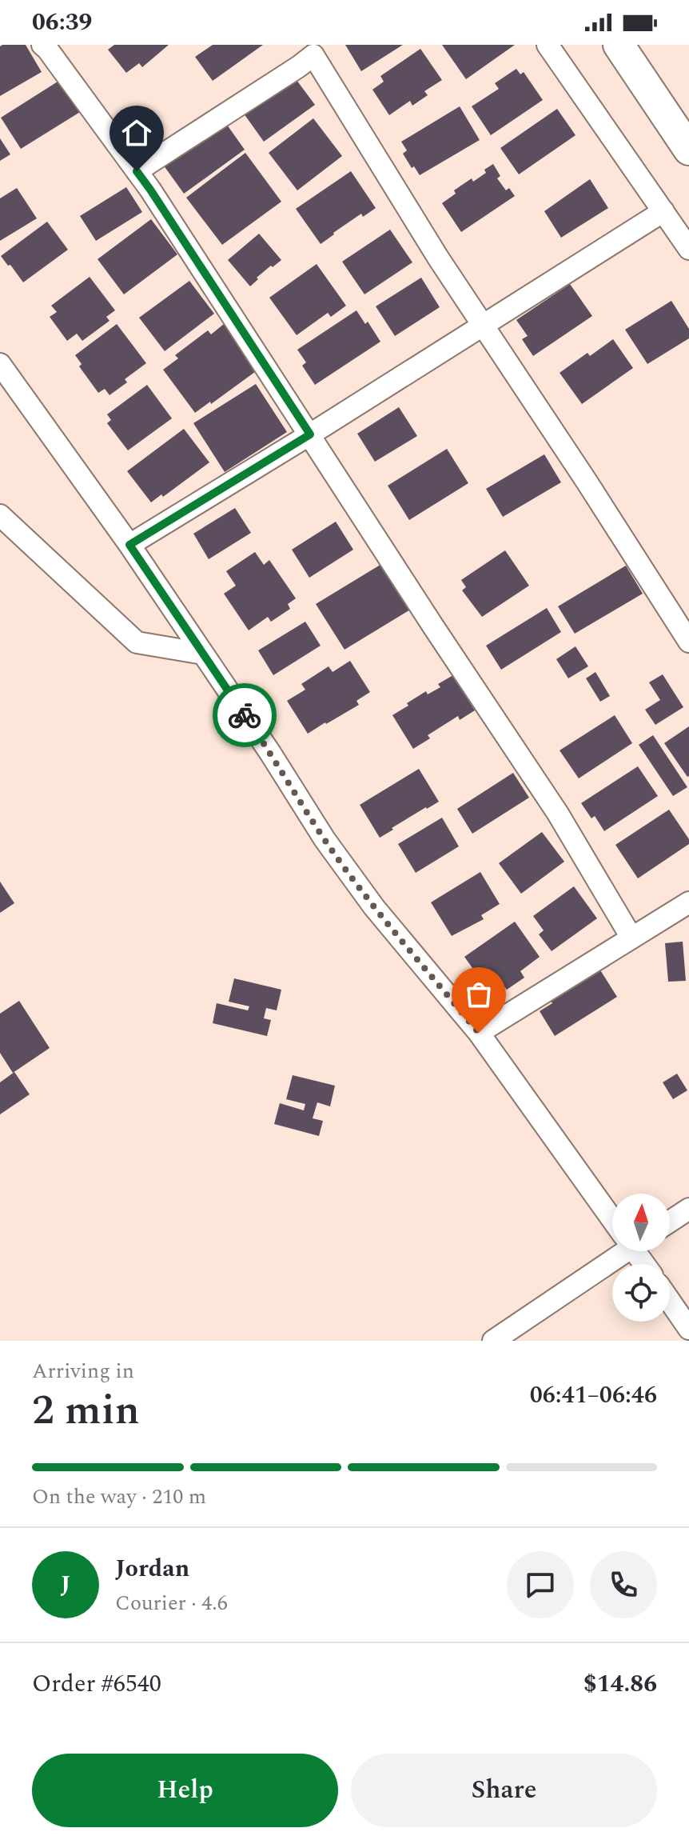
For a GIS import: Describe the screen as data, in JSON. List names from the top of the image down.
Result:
{
  "north": "top",
  "page": {
    "status": "06:39",
    "heading": ["2 min", "Arriving in", "06:41–06:46"],
    "panel": [
      "Jordan",
      "Courier · 4.6",
      "Order #6540",
      "$14.86"
    ],
    "bar": "On the way · 210 m",
    "round": "J",
    "buttons": ["Help", "Share"]
  }
}
